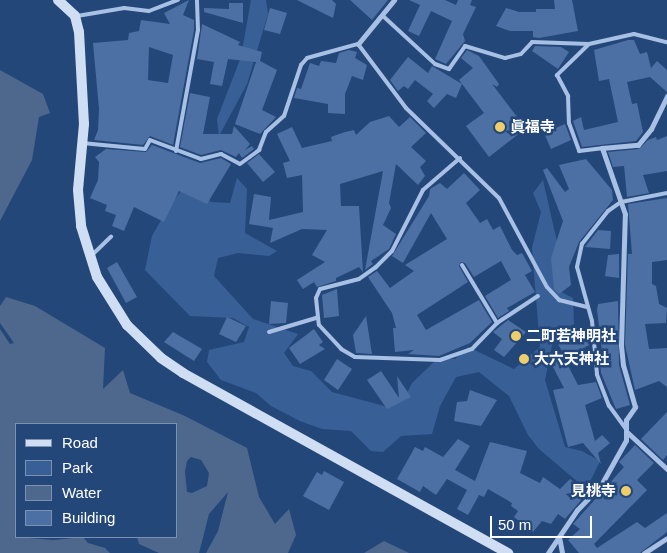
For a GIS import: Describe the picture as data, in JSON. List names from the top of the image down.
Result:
{
  "places": [
    "眞福寺",
    "二町若神明社",
    "大六天神社",
    "見桃寺"
  ],
  "legend": [
    "Road",
    "Park",
    "Water",
    "Building"
  ],
  "scale_bar": "50 m"
}
